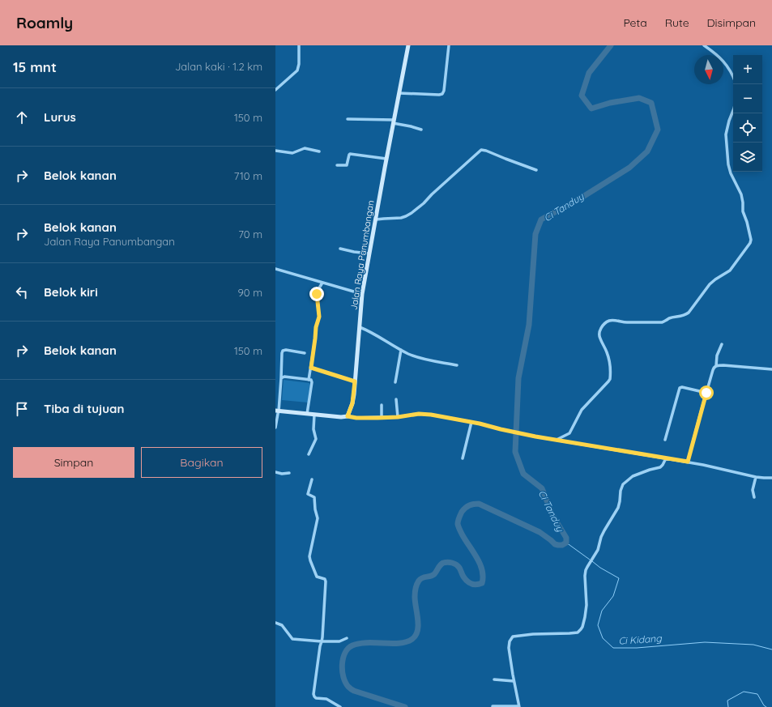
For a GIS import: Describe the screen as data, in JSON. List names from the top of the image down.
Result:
{
  "streets": {
    "main road": ["Jalan Raya Panumbangan"]
  },
  "water": ["Ci Tanduy", "Ci Kidang"],
  "north": "bottom",
  "page": {
    "header": "Roamly",
    "nav": ["Peta", "Rute", "Disimpan"],
    "heading": ["15 mnt", "Jalan kaki · 1.2 km"],
    "map_buttons": ["+", "−"],
    "list": [
      ["Lurus", "150 m"],
      ["Belok kanan", "710 m"],
      ["Belok kanan", "Jalan Raya Panumbangan", "70 m"],
      ["Belok kiri", "90 m"],
      ["Belok kanan", "150 m"],
      "Tiba di tujuan"
    ],
    "buttons": ["Simpan", "Bagikan"]
  }
}
